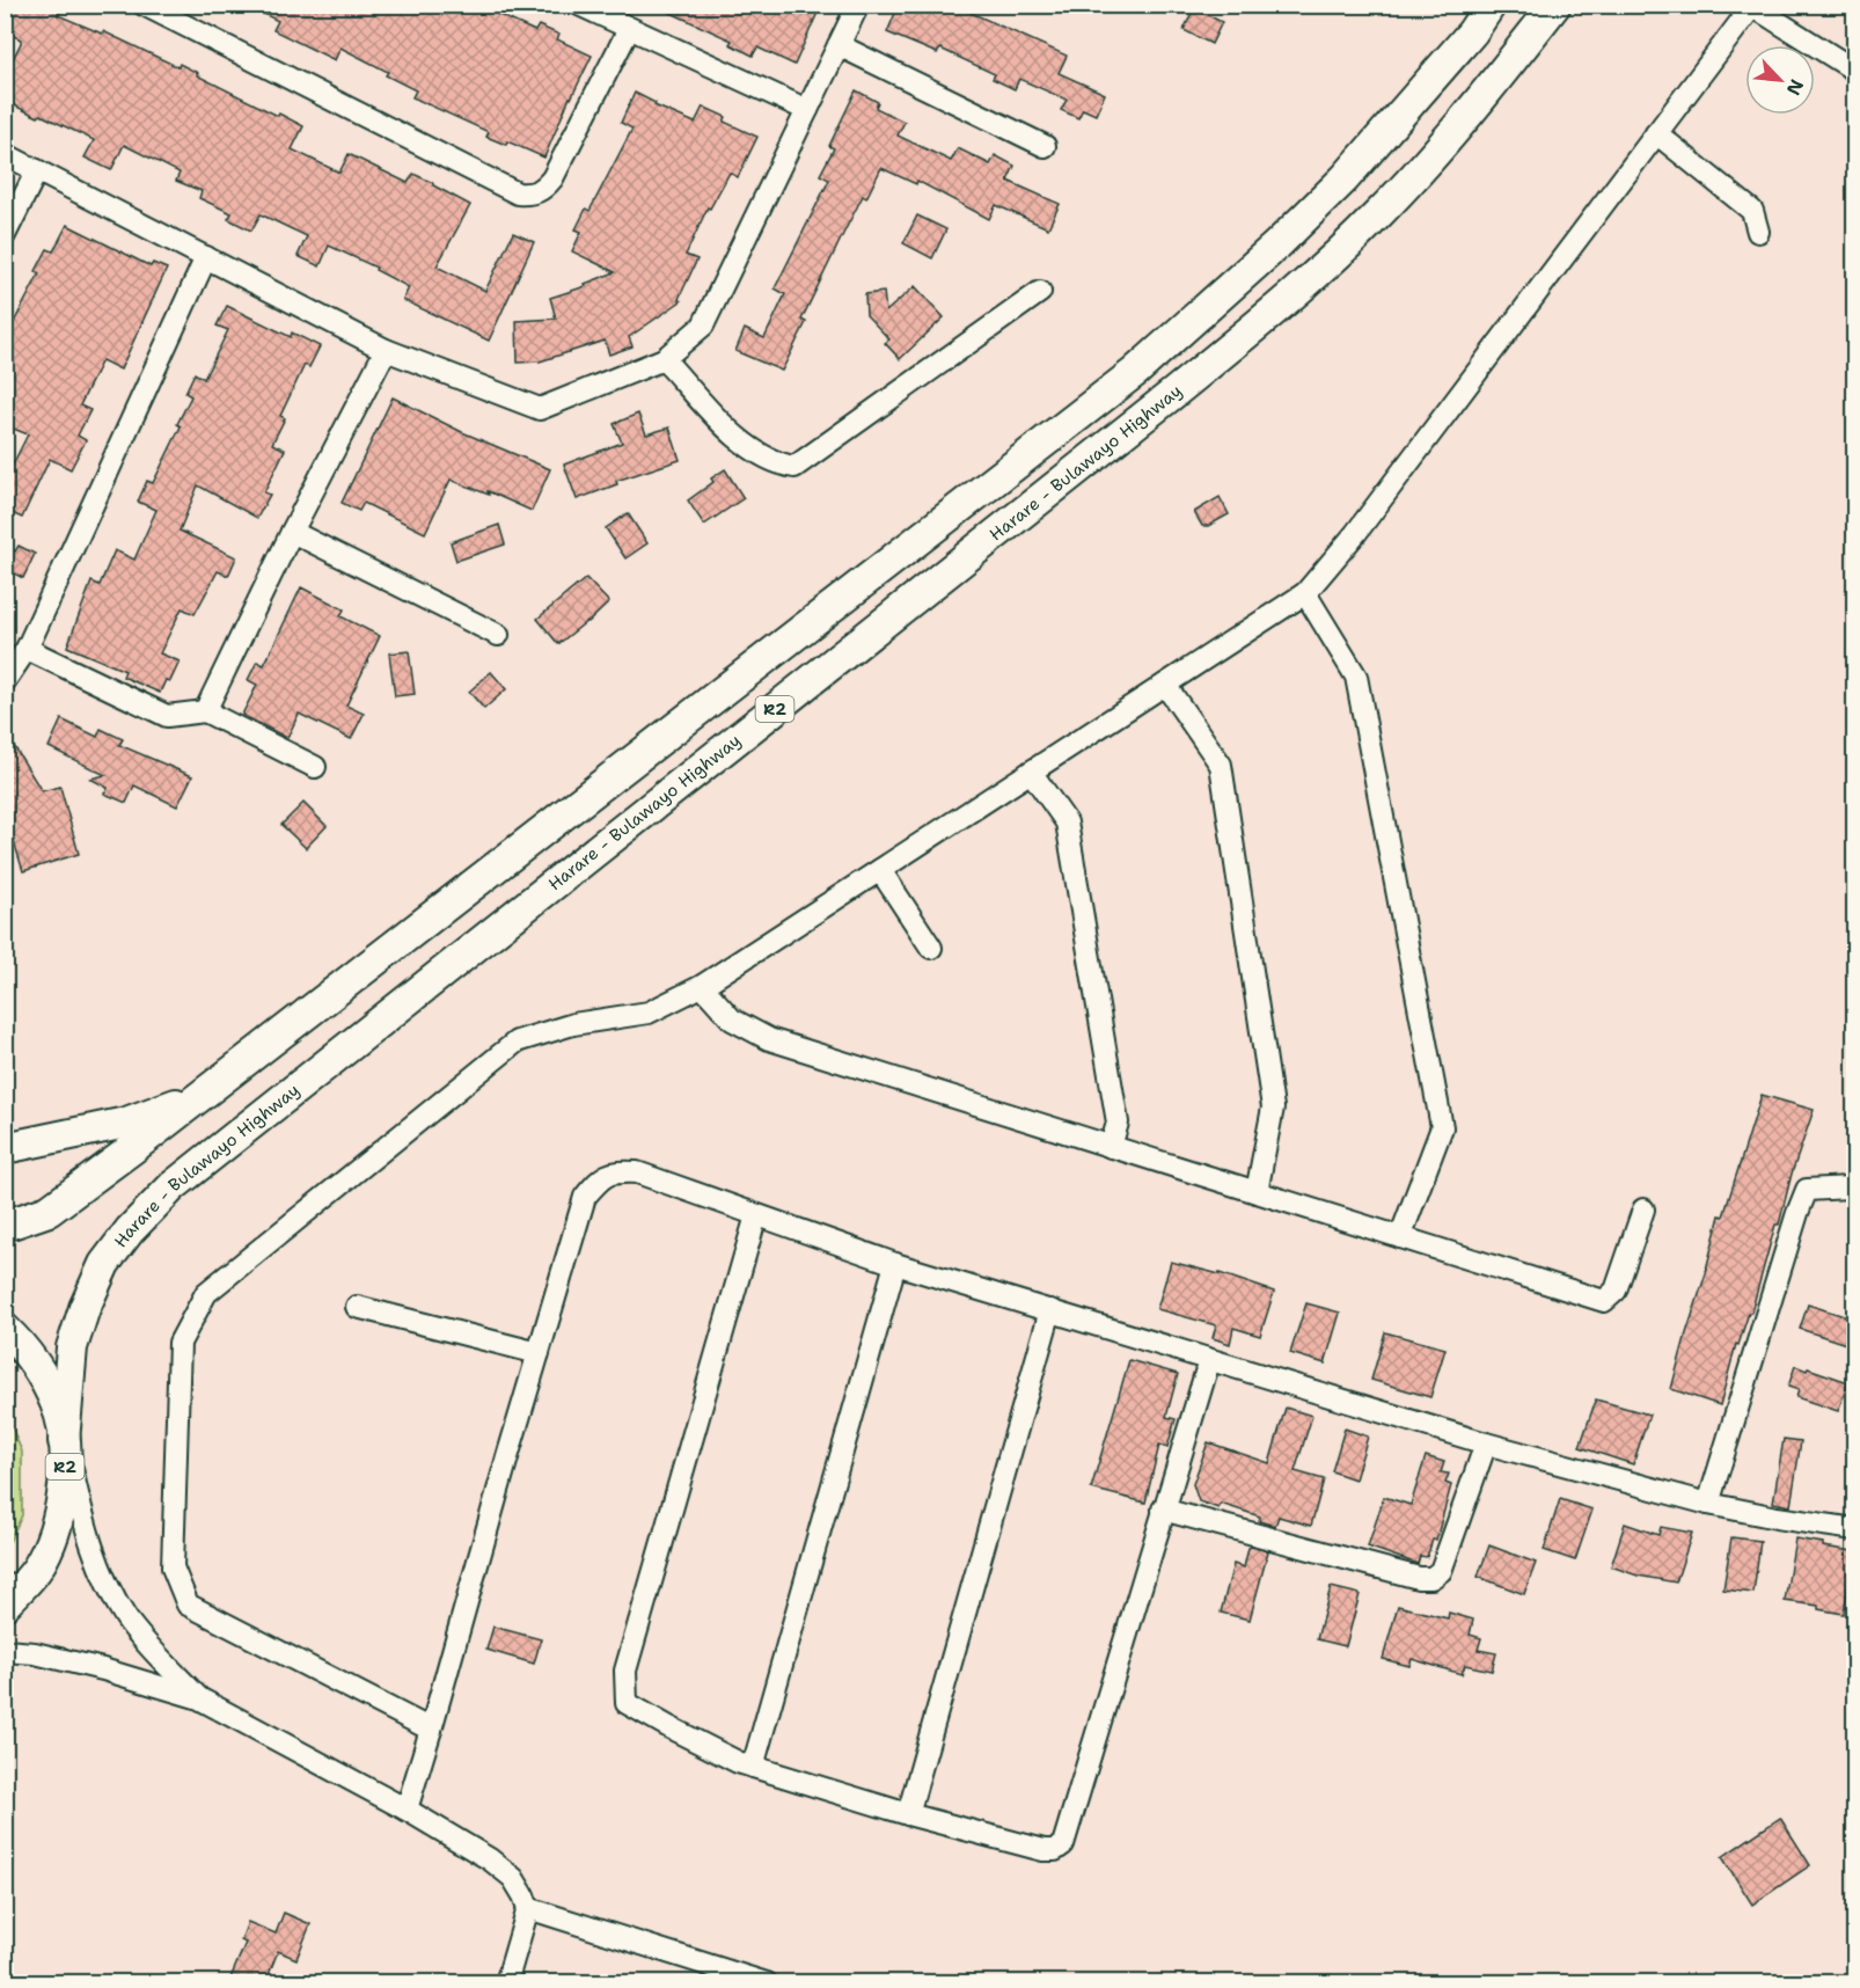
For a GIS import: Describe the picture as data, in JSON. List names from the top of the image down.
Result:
{
  "streets": {
    "highway": ["Harare - Bulawayo Highway", "R2"]
  },
  "north": "bottom right"
}
